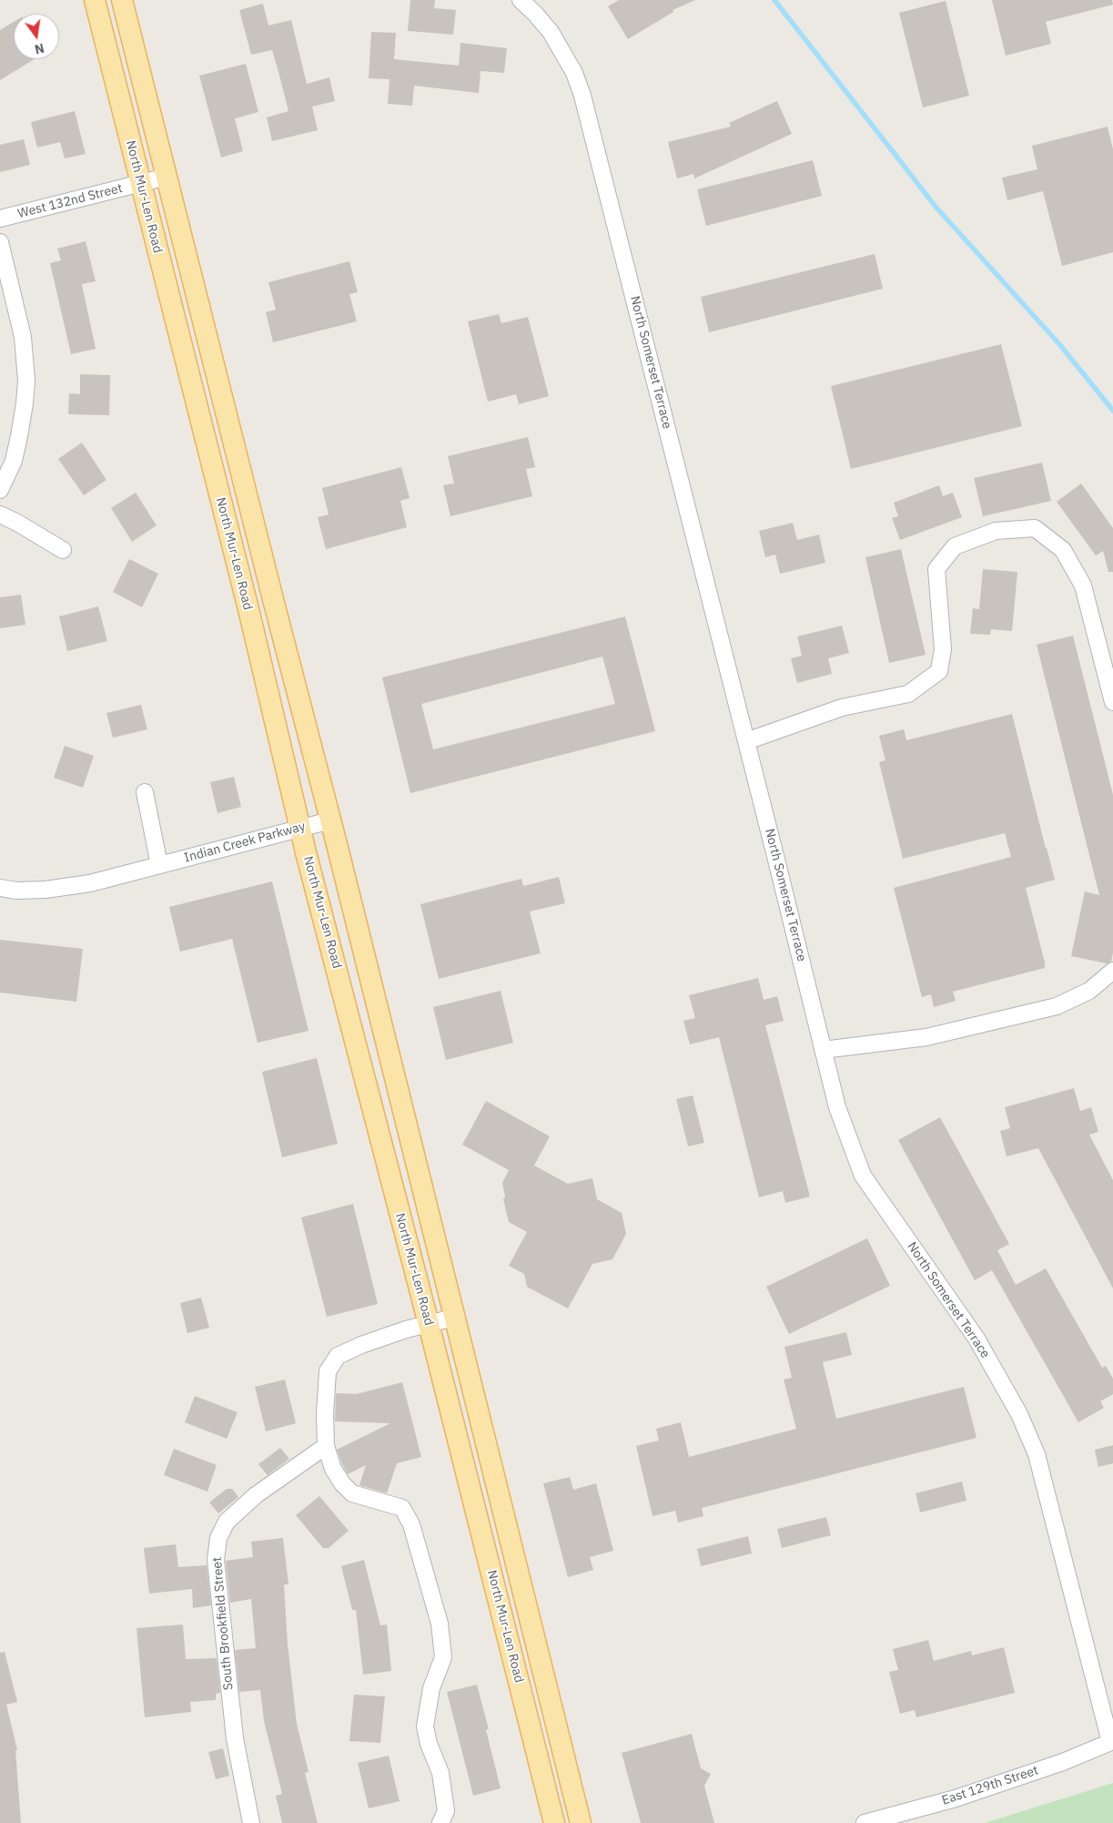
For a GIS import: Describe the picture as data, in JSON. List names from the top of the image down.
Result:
{
  "streets": {
    "main road": ["North Mur-Len Road"],
    "street": [
      "West 132nd Street",
      "North Somerset Terrace",
      "Indian Creek Parkway",
      "South Brookfield Street",
      "East 129th Street"
    ]
  },
  "crossings": [
    ["North Mur-Len Road", "West 132nd Street"],
    ["North Mur-Len Road", "Indian Creek Parkway"],
    ["North Somerset Terrace", "East 129th Street"]
  ],
  "north": "bottom"
}
